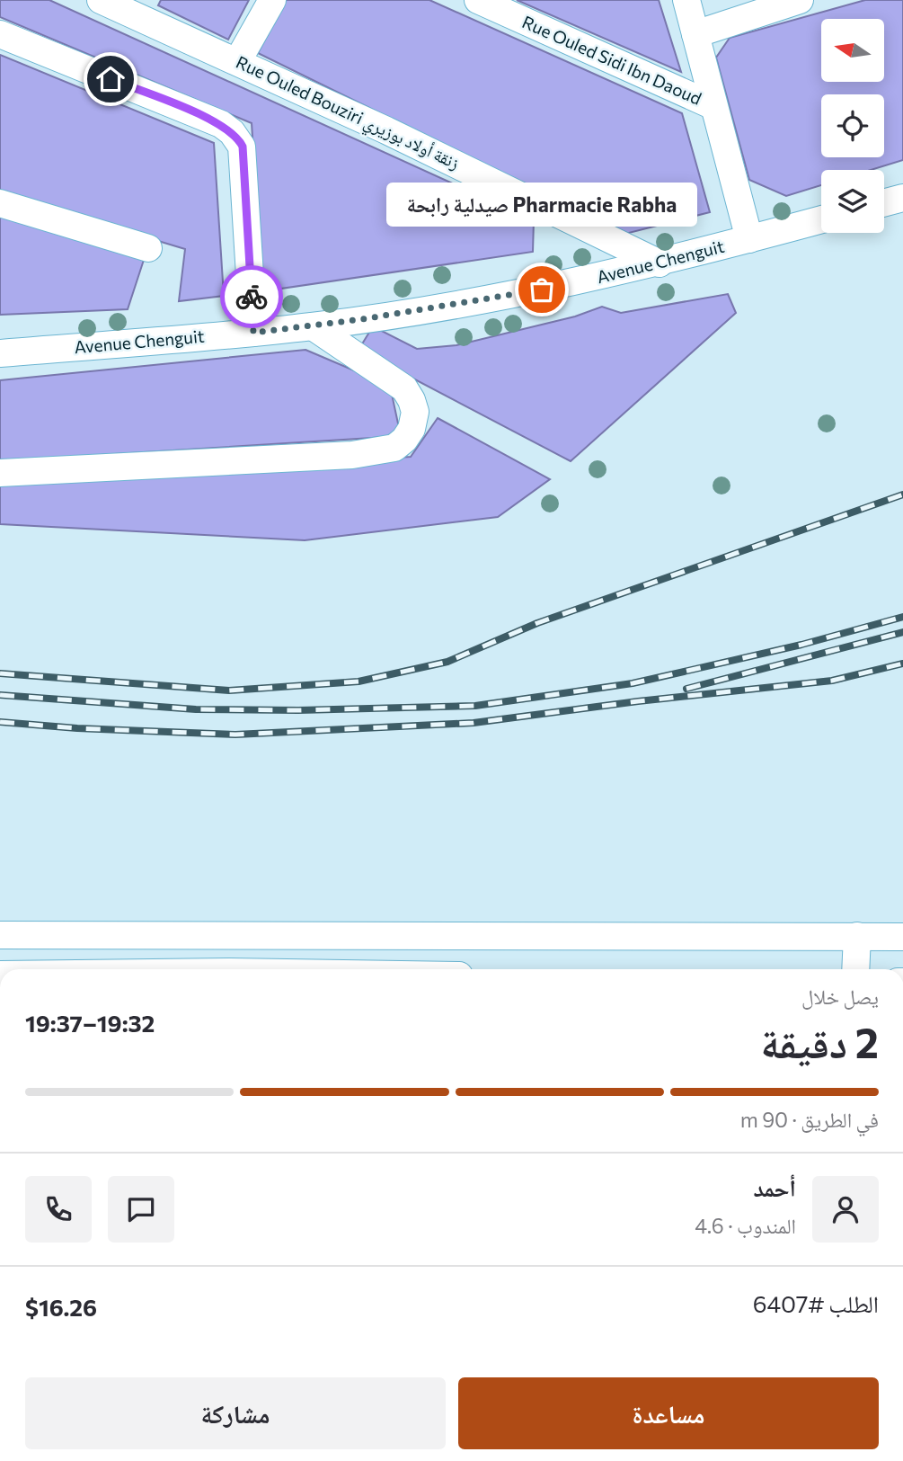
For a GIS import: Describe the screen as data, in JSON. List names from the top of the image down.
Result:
{
  "streets": {
    "street": ["Rue Ouled Sidi Ibn Daoud", "Rue Ouled Bouziri زنقة أولاد بوزيري", "Avenue Chenguit"]
  },
  "crossings": [
    ["Rue Ouled Bouziri زنقة أولاد بوزيري", "Avenue Chenguit"]
  ],
  "places": ["Pharmacie Rabha صيدلية رابحة"],
  "north": "left",
  "page": {
    "bubble": "Pharmacie Rabha صيدلية رابحة",
    "heading": ["2 دقيقة", "يصل خلال", "19:32–19:37"],
    "panel": [
      "أحمد",
      "المندوب · 4.6",
      "الطلب #6407",
      "$16.26"
    ],
    "bar": "في الطريق · 90 m",
    "buttons": ["مساعدة", "مشاركة"]
  }
}
